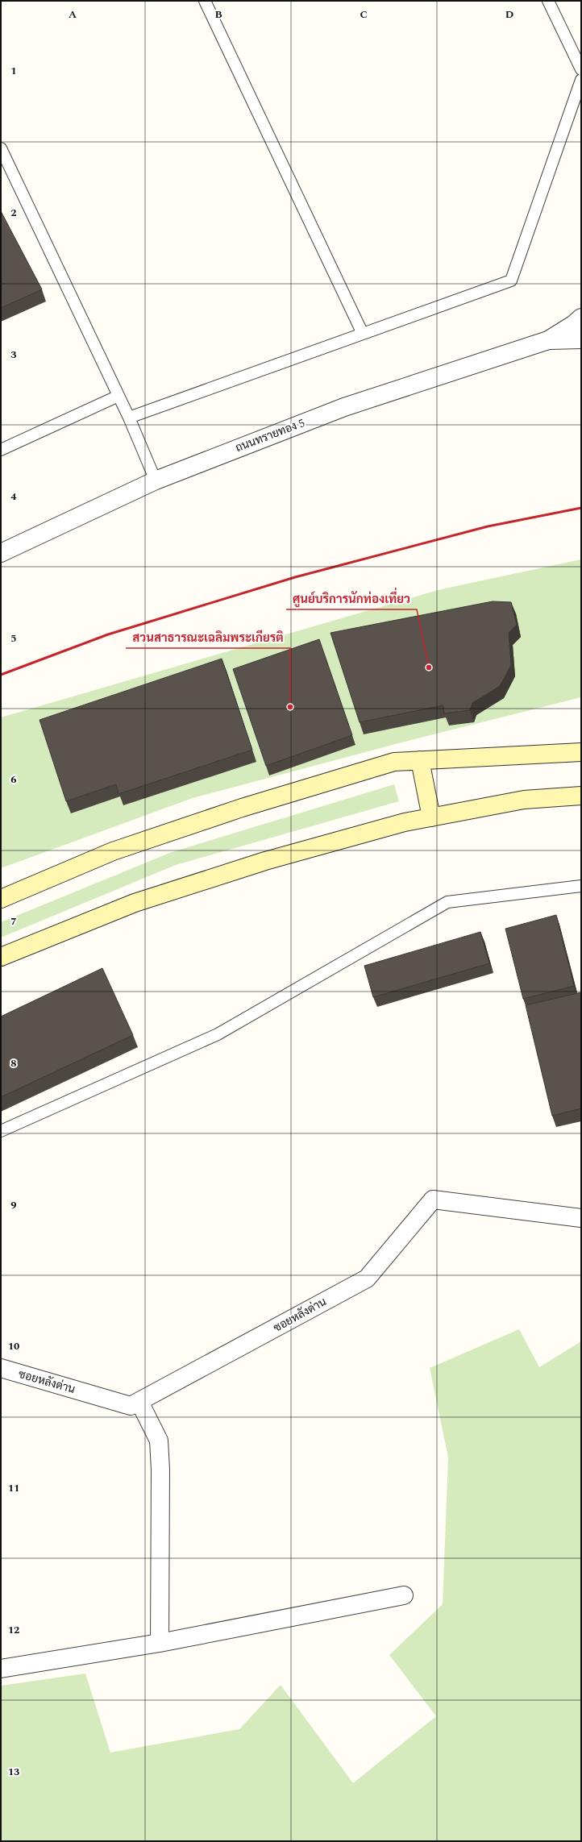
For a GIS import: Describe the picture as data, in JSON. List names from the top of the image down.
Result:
{
  "streets": {
    "street": ["ถนนทรายทอง 5", "ซอยหลังด่าน"]
  },
  "places": ["ศูนย์บริการนักท่องเที่ยว", "สวนสาธารณะเฉลิมพระเกียรติ"],
  "grid": {
    "columns": [
      "A",
      "B",
      "C",
      "D"
    ],
    "rows": [
      "1",
      "2",
      "3",
      "4",
      "5",
      "6",
      "7",
      "8",
      "9",
      "10",
      "11",
      "12",
      "13"
    ]
  }
}
